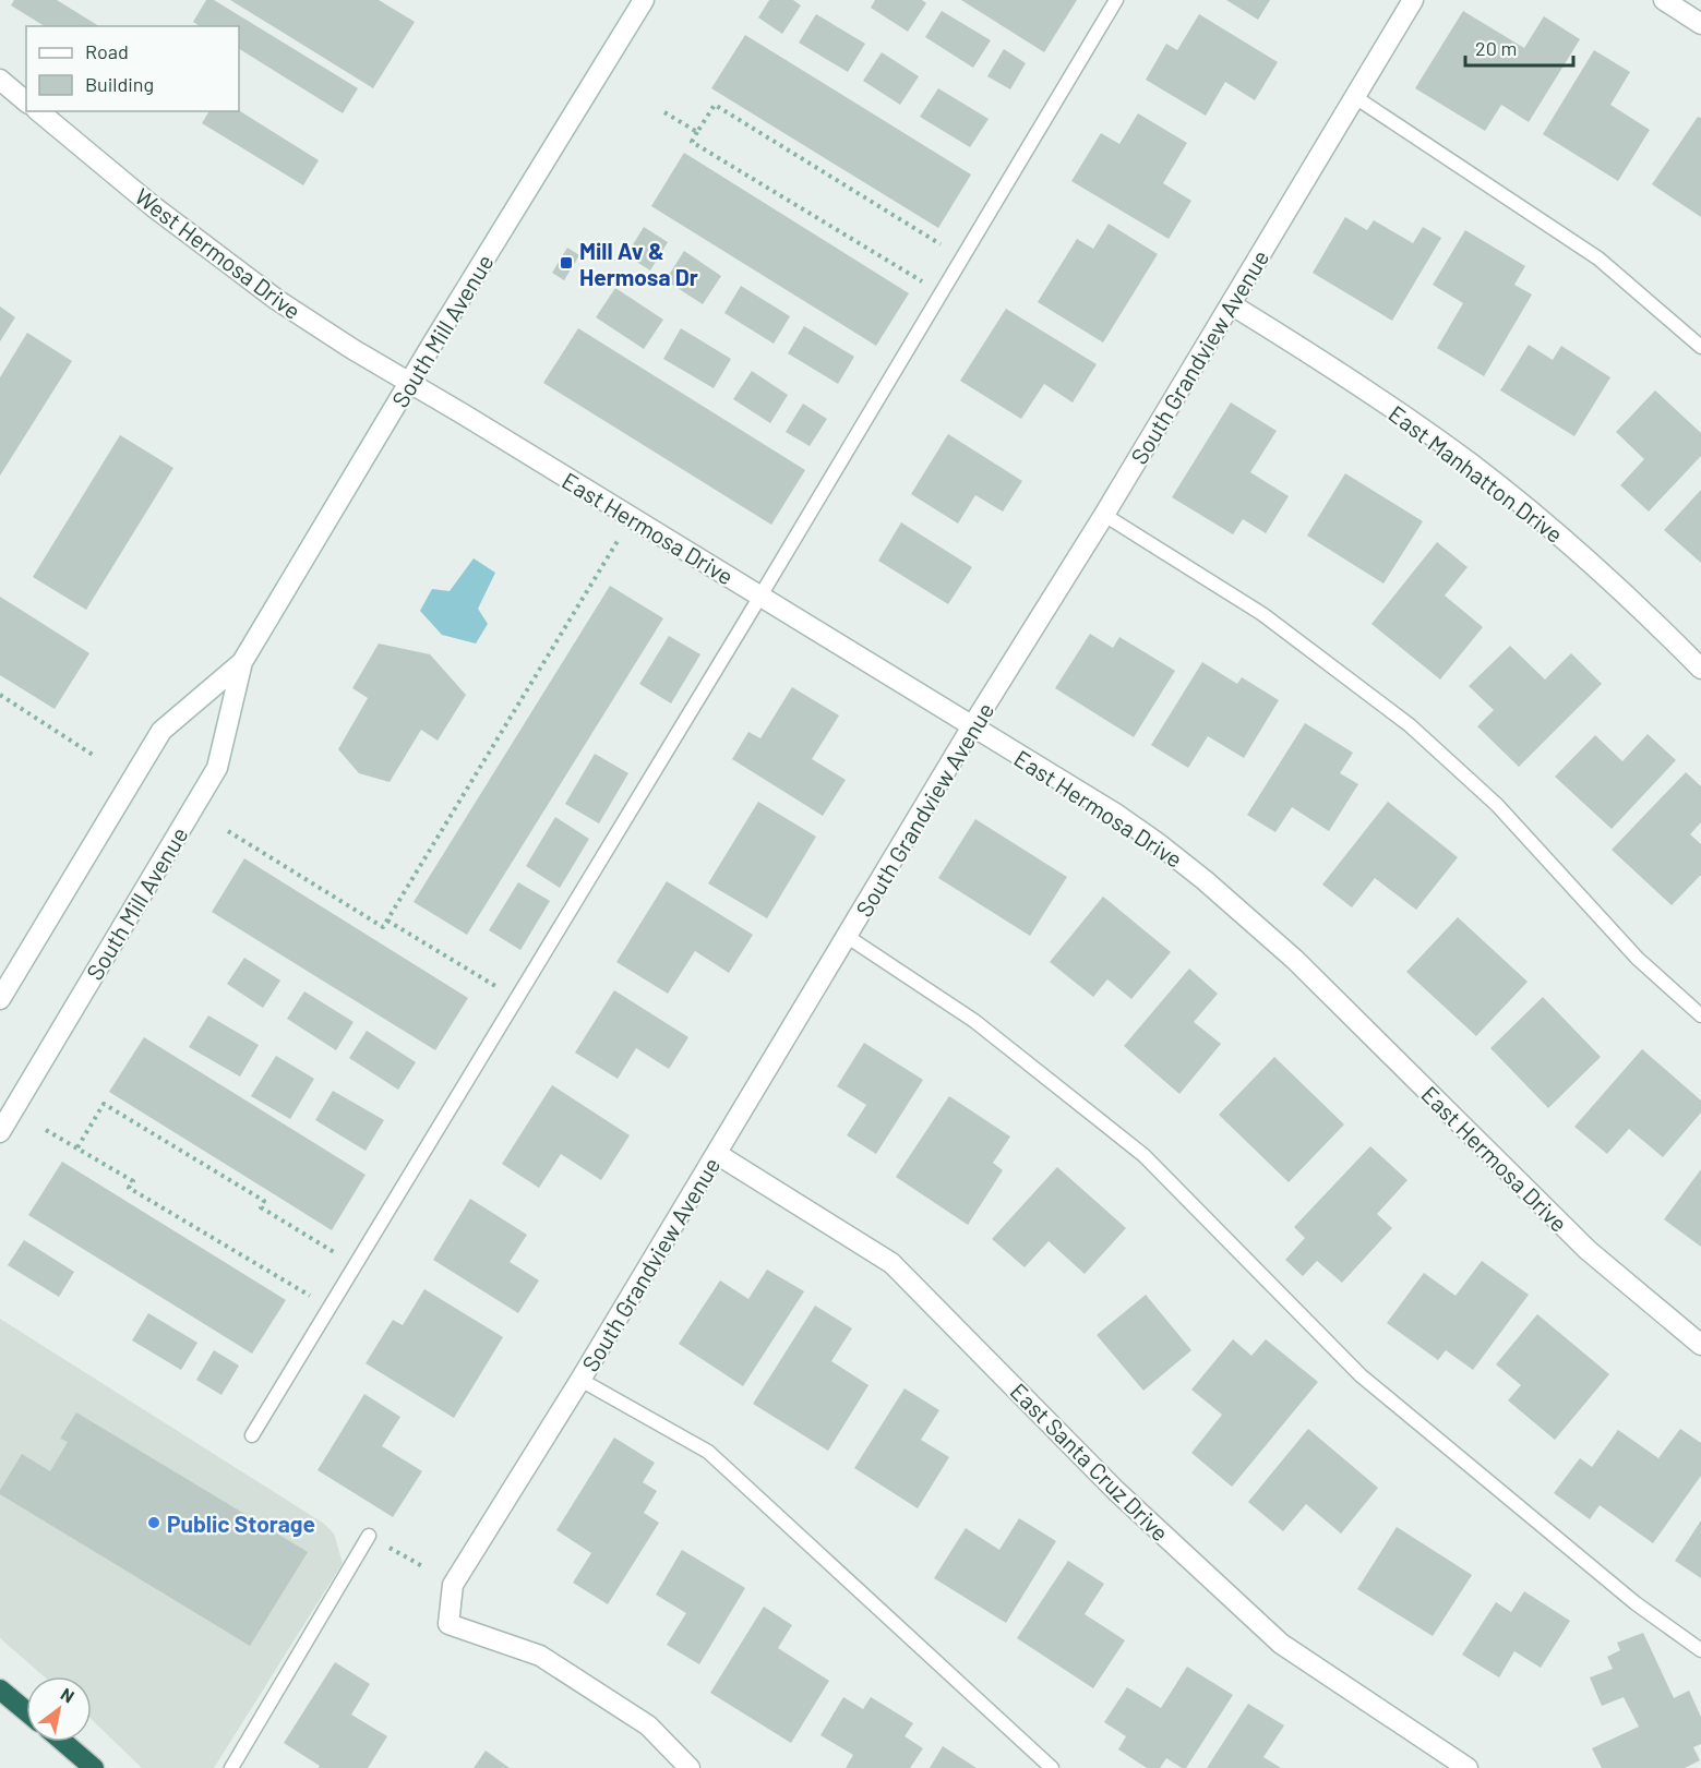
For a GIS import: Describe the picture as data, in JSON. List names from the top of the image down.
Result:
{
  "streets": {
    "street": [
      "West Hermosa Drive",
      "South Mill Avenue",
      "South Grandview Avenue",
      "East Manhatton Drive",
      "East Hermosa Drive",
      "East Santa Cruz Drive"
    ]
  },
  "crossings": [
    ["West Hermosa Drive", "South Mill Avenue"],
    ["West Hermosa Drive", "East Hermosa Drive"],
    ["South Mill Avenue", "East Hermosa Drive"],
    ["South Grandview Avenue", "East Manhatton Drive"],
    ["South Grandview Avenue", "East Hermosa Drive"],
    ["South Grandview Avenue", "East Santa Cruz Drive"]
  ],
  "places": {
    "transit": ["Mill Av & Hermosa Dr"],
    "other": ["Public Storage"]
  },
  "legend": ["Road", "Building"],
  "scale_bar": "20 m",
  "north": "top right"
}
